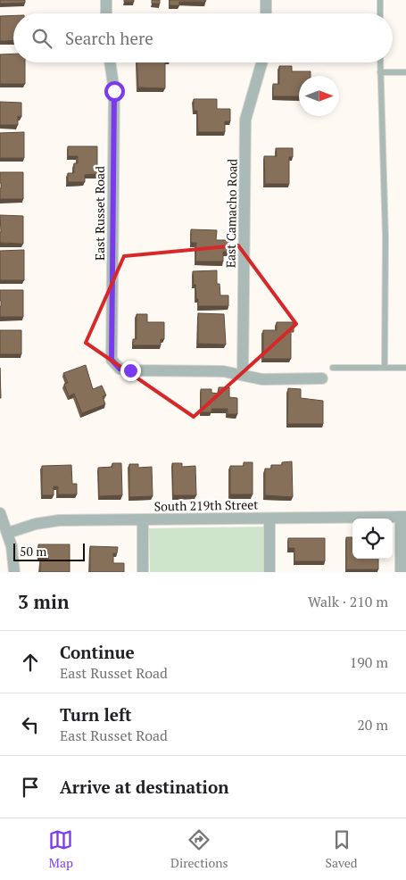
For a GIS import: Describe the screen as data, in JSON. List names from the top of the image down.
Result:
{
  "streets": {
    "street": ["East Russet Road", "East Camacho Road", "South 219th Street"]
  },
  "crossings": [
    ["East Russet Road", "East Camacho Road"]
  ],
  "scale_bar": "50 m",
  "north": "right",
  "page": {
    "search": "Search here",
    "scale": "50 m",
    "heading": ["3 min", "Walk · 210 m"],
    "list": [
      ["Continue", "East Russet Road", "190 m"],
      ["Turn left", "East Russet Road", "20 m"],
      "Arrive at destination"
    ],
    "nav": ["Map", "Directions", "Saved"]
  }
}
